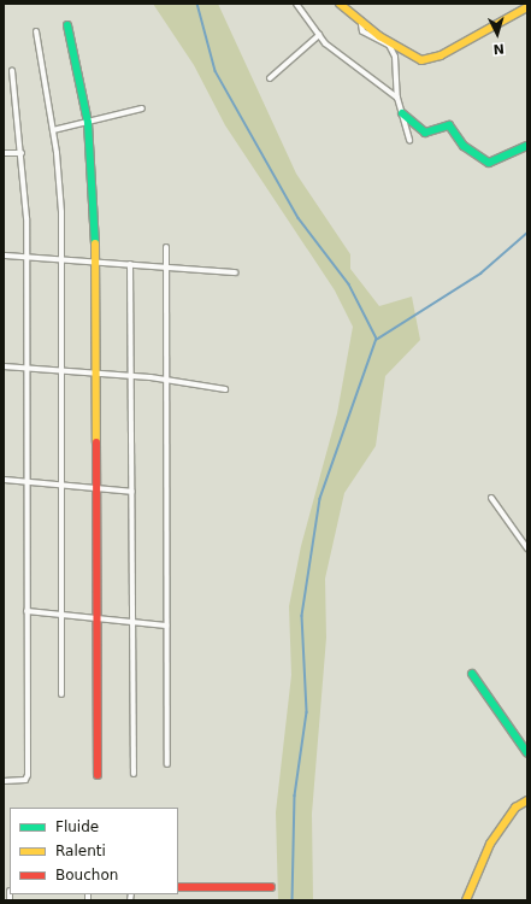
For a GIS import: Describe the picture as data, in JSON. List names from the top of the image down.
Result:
{
  "legend": ["Fluide", "Ralenti", "Bouchon"],
  "north": "bottom"
}
